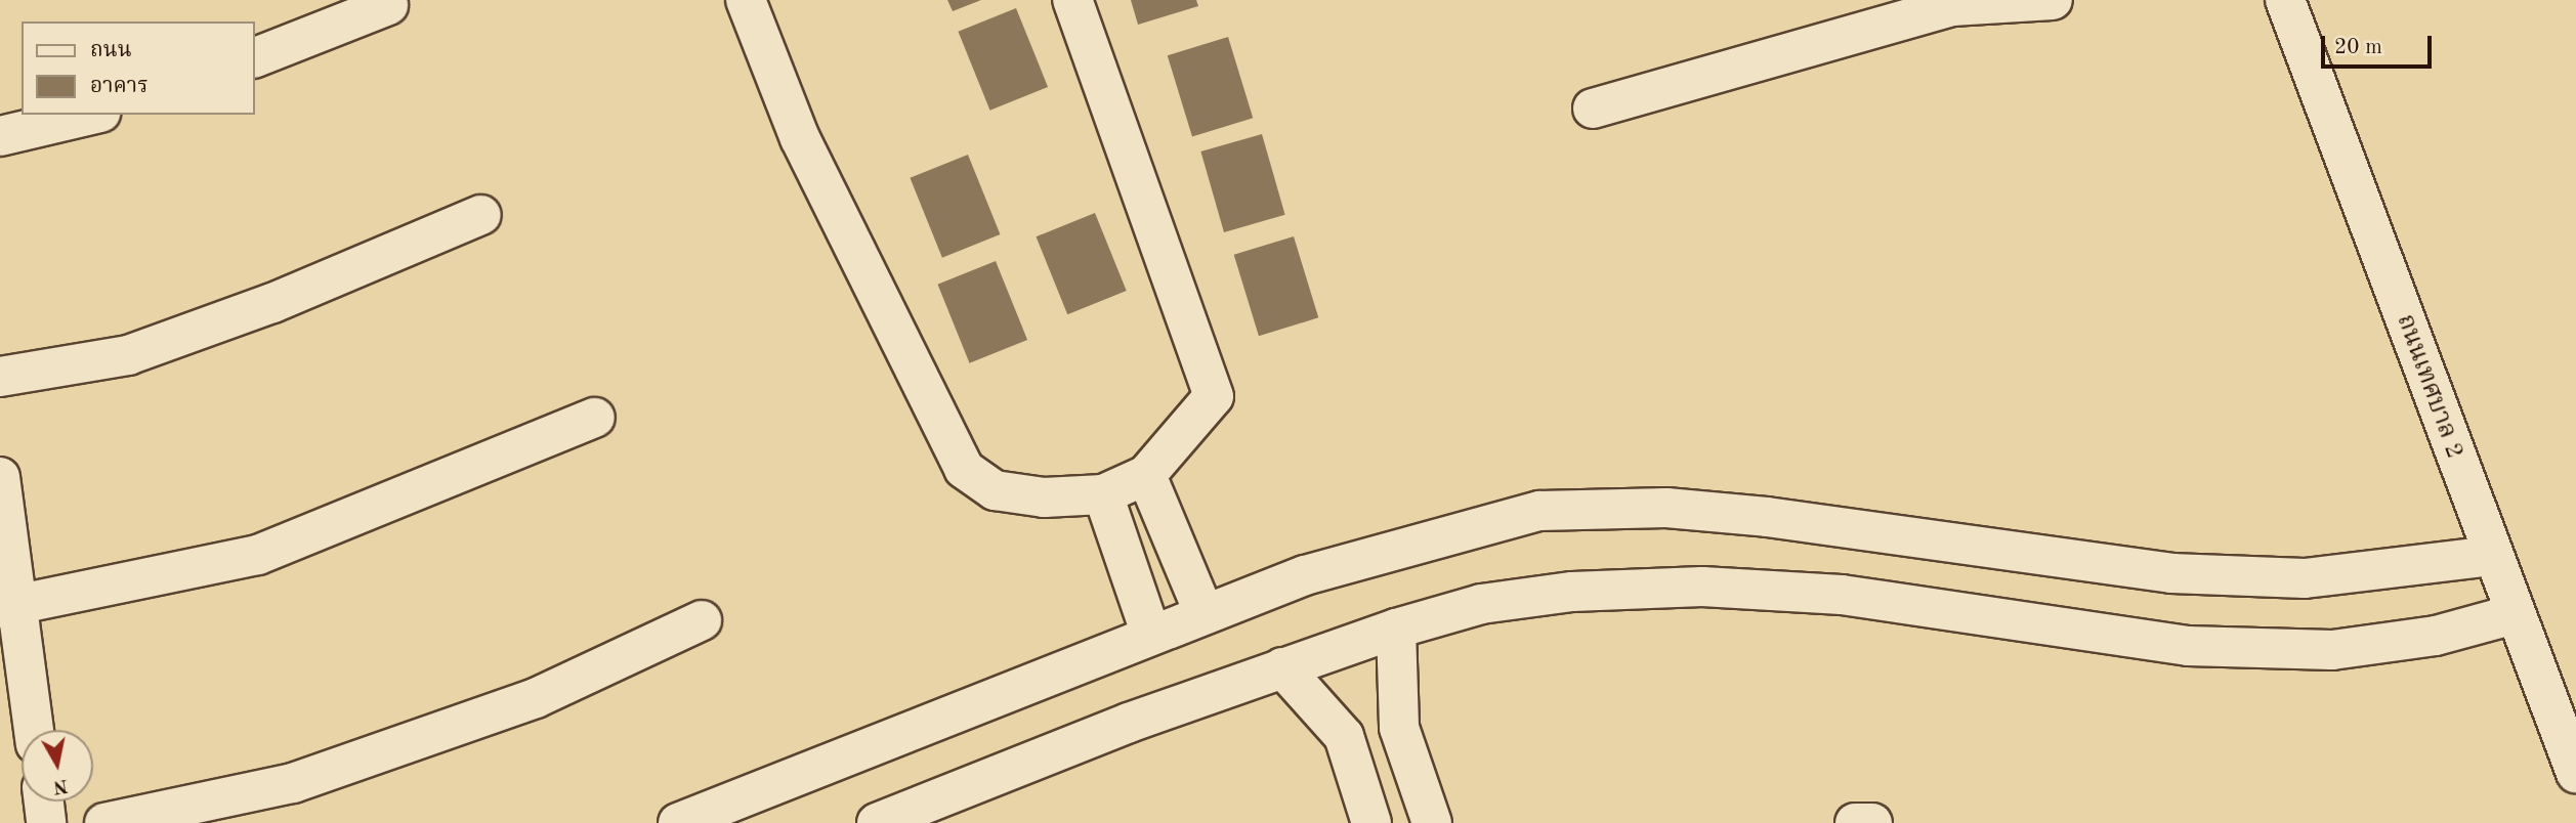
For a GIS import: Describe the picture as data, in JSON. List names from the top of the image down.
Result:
{
  "streets": {
    "street": ["ถนนเทศบาล 2"]
  },
  "legend": ["ถนน", "อาคาร"],
  "scale_bar": "20 m",
  "north": "bottom"
}
